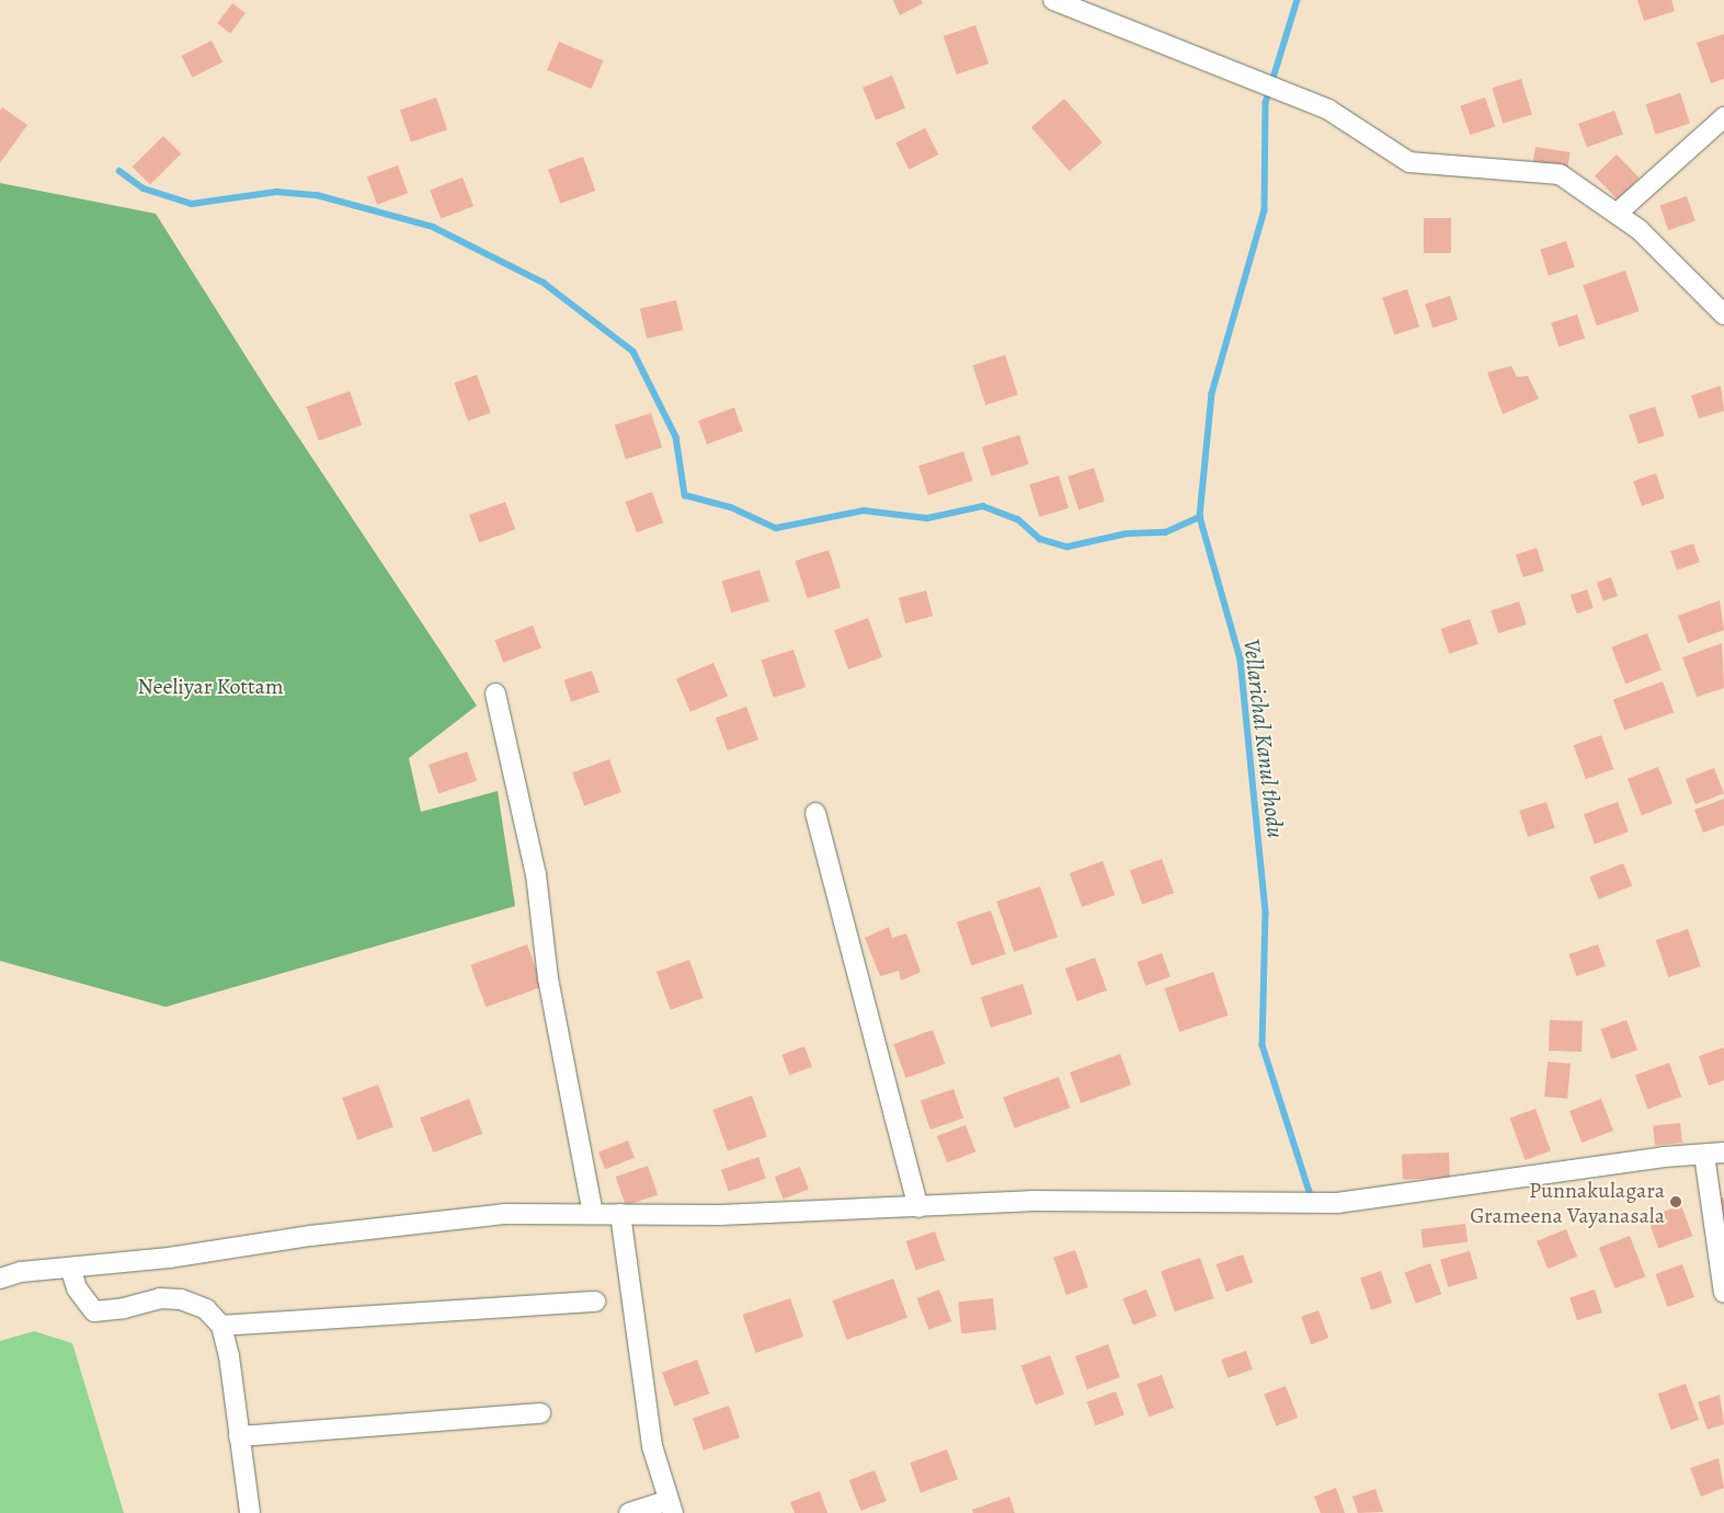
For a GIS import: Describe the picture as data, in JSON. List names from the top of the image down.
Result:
{
  "water": ["Vellarichal Kanul thodu"],
  "parks": ["Neeliyar Kottam"],
  "places": ["Punnakulagara Grameena Vayanasala"]
}
